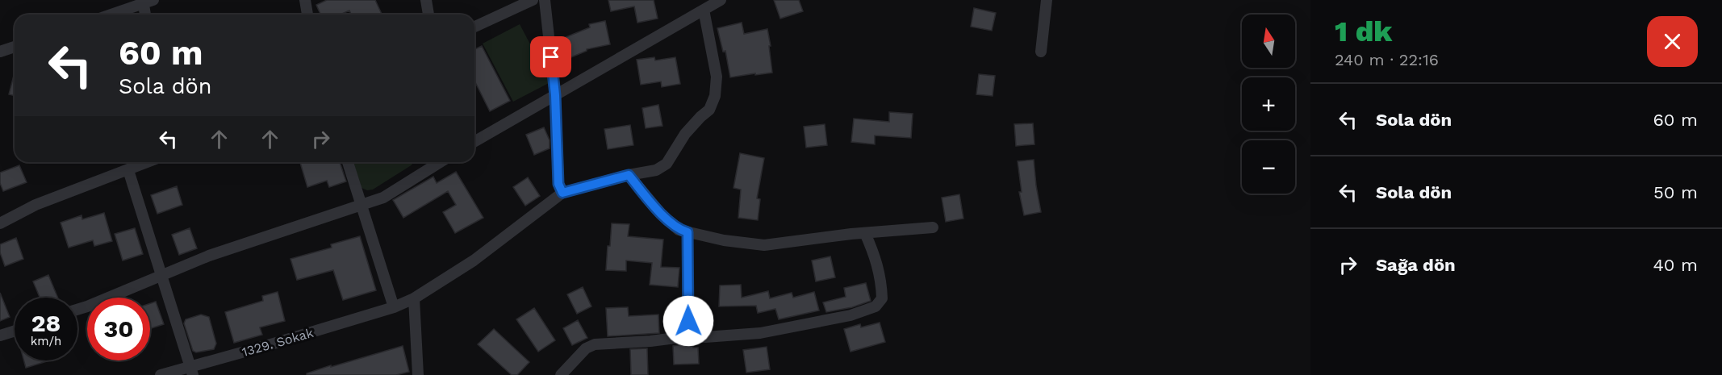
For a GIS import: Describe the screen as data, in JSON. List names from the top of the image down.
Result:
{
  "streets": {
    "street": ["1329. Sokak"]
  },
  "north": "top",
  "page": {
    "heading": ["1 dk", "240 m · 22:16"],
    "map_buttons": ["+", "−"],
    "turn": ["60 m", "Sola dön"],
    "list": [
      {
        "name": "Sola dön",
        "value": "60 m"
      },
      {
        "name": "Sola dön",
        "value": "50 m"
      },
      {
        "name": "Sağa dön",
        "value": "40 m"
      }
    ],
    "speed": "28 km/h",
    "limit": "30"
  }
}
